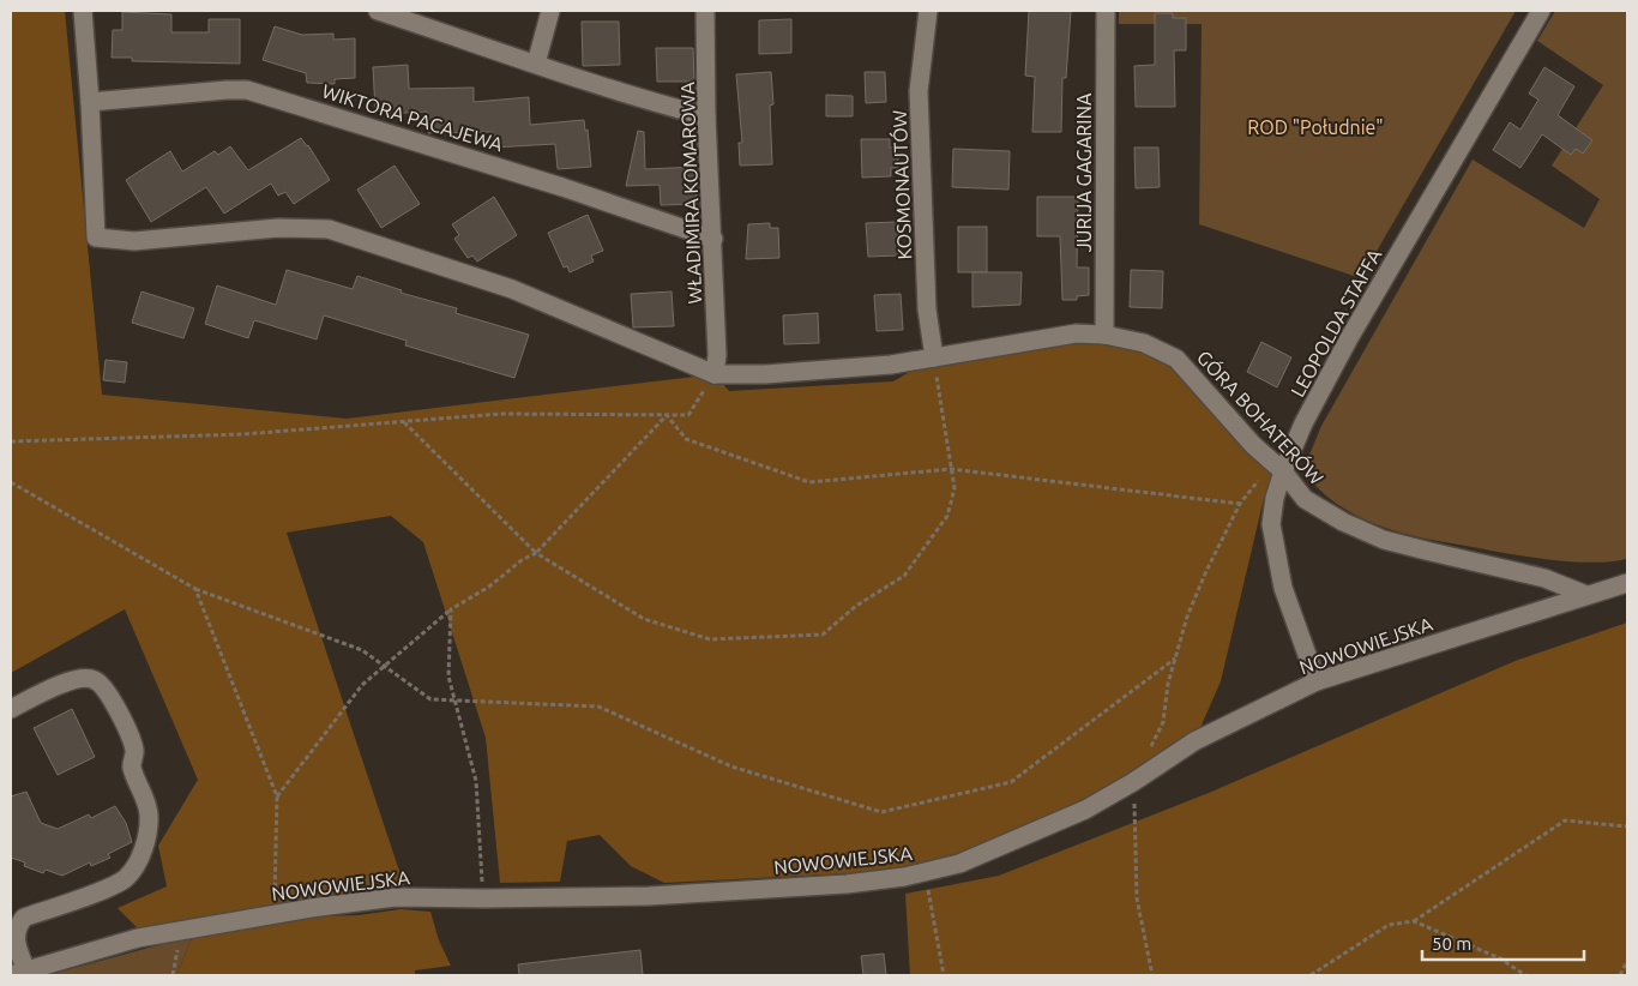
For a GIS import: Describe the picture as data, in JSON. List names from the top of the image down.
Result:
{
  "streets": {
    "street": [
      "WIKTORA PACAJEWA",
      "JURIJA GAGARINA",
      "KOSMONAUTÓW",
      "WŁADIMIRA KOMAROWA",
      "LEOPOLDA STAFFA",
      "GÓRA BOHATERÓW",
      "NOWOWIEJSKA"
    ]
  },
  "crossings": [
    ["WIKTORA PACAJEWA", "WŁADIMIRA KOMAROWA"],
    ["JURIJA GAGARINA", "GÓRA BOHATERÓW"],
    ["KOSMONAUTÓW", "GÓRA BOHATERÓW"],
    ["WŁADIMIRA KOMAROWA", "GÓRA BOHATERÓW"],
    ["LEOPOLDA STAFFA", "GÓRA BOHATERÓW"],
    ["LEOPOLDA STAFFA", "NOWOWIEJSKA"],
    ["GÓRA BOHATERÓW", "NOWOWIEJSKA"]
  ],
  "parks": ["ROD \"Południe\""],
  "scale_bar": "50 m"
}
